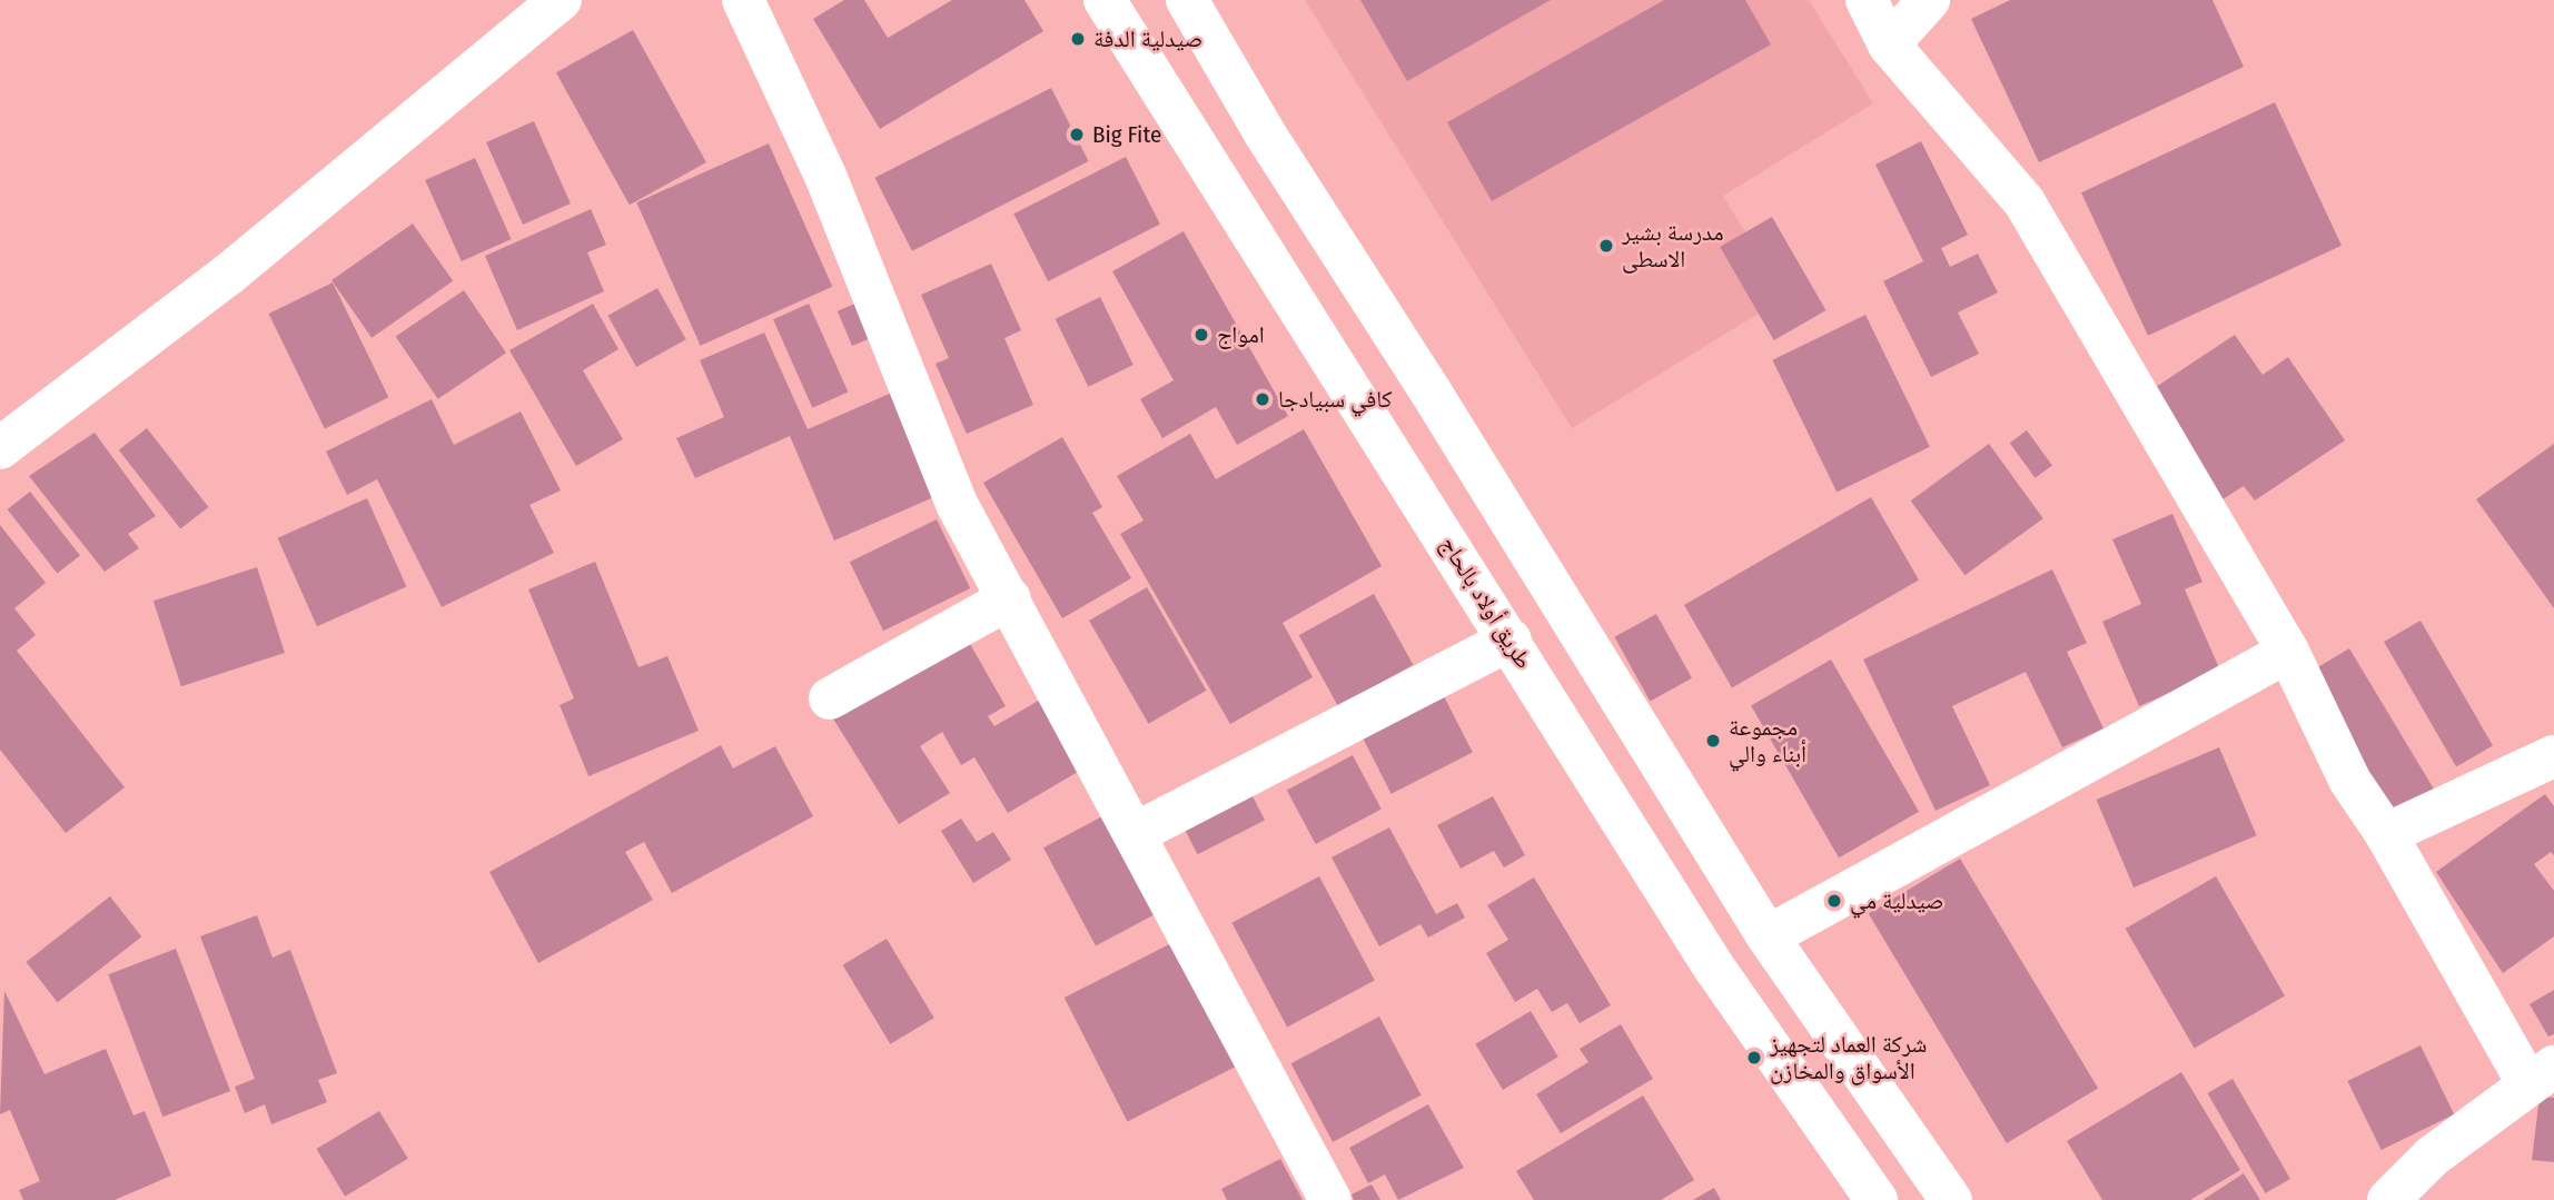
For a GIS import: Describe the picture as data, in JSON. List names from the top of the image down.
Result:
{
  "streets": {
    "street": ["طريق أولاد بالحاج"]
  },
  "places": [
    "صيدلية الدفة",
    "Big Fite",
    "مدرسة بشير الاسطى",
    "امواج",
    "كافي سبيادجا",
    "مجموعة أبناء والي",
    "صيدلية مي",
    "شركة العماد لتجهيز الأسواق والمخازن"
  ]
}
